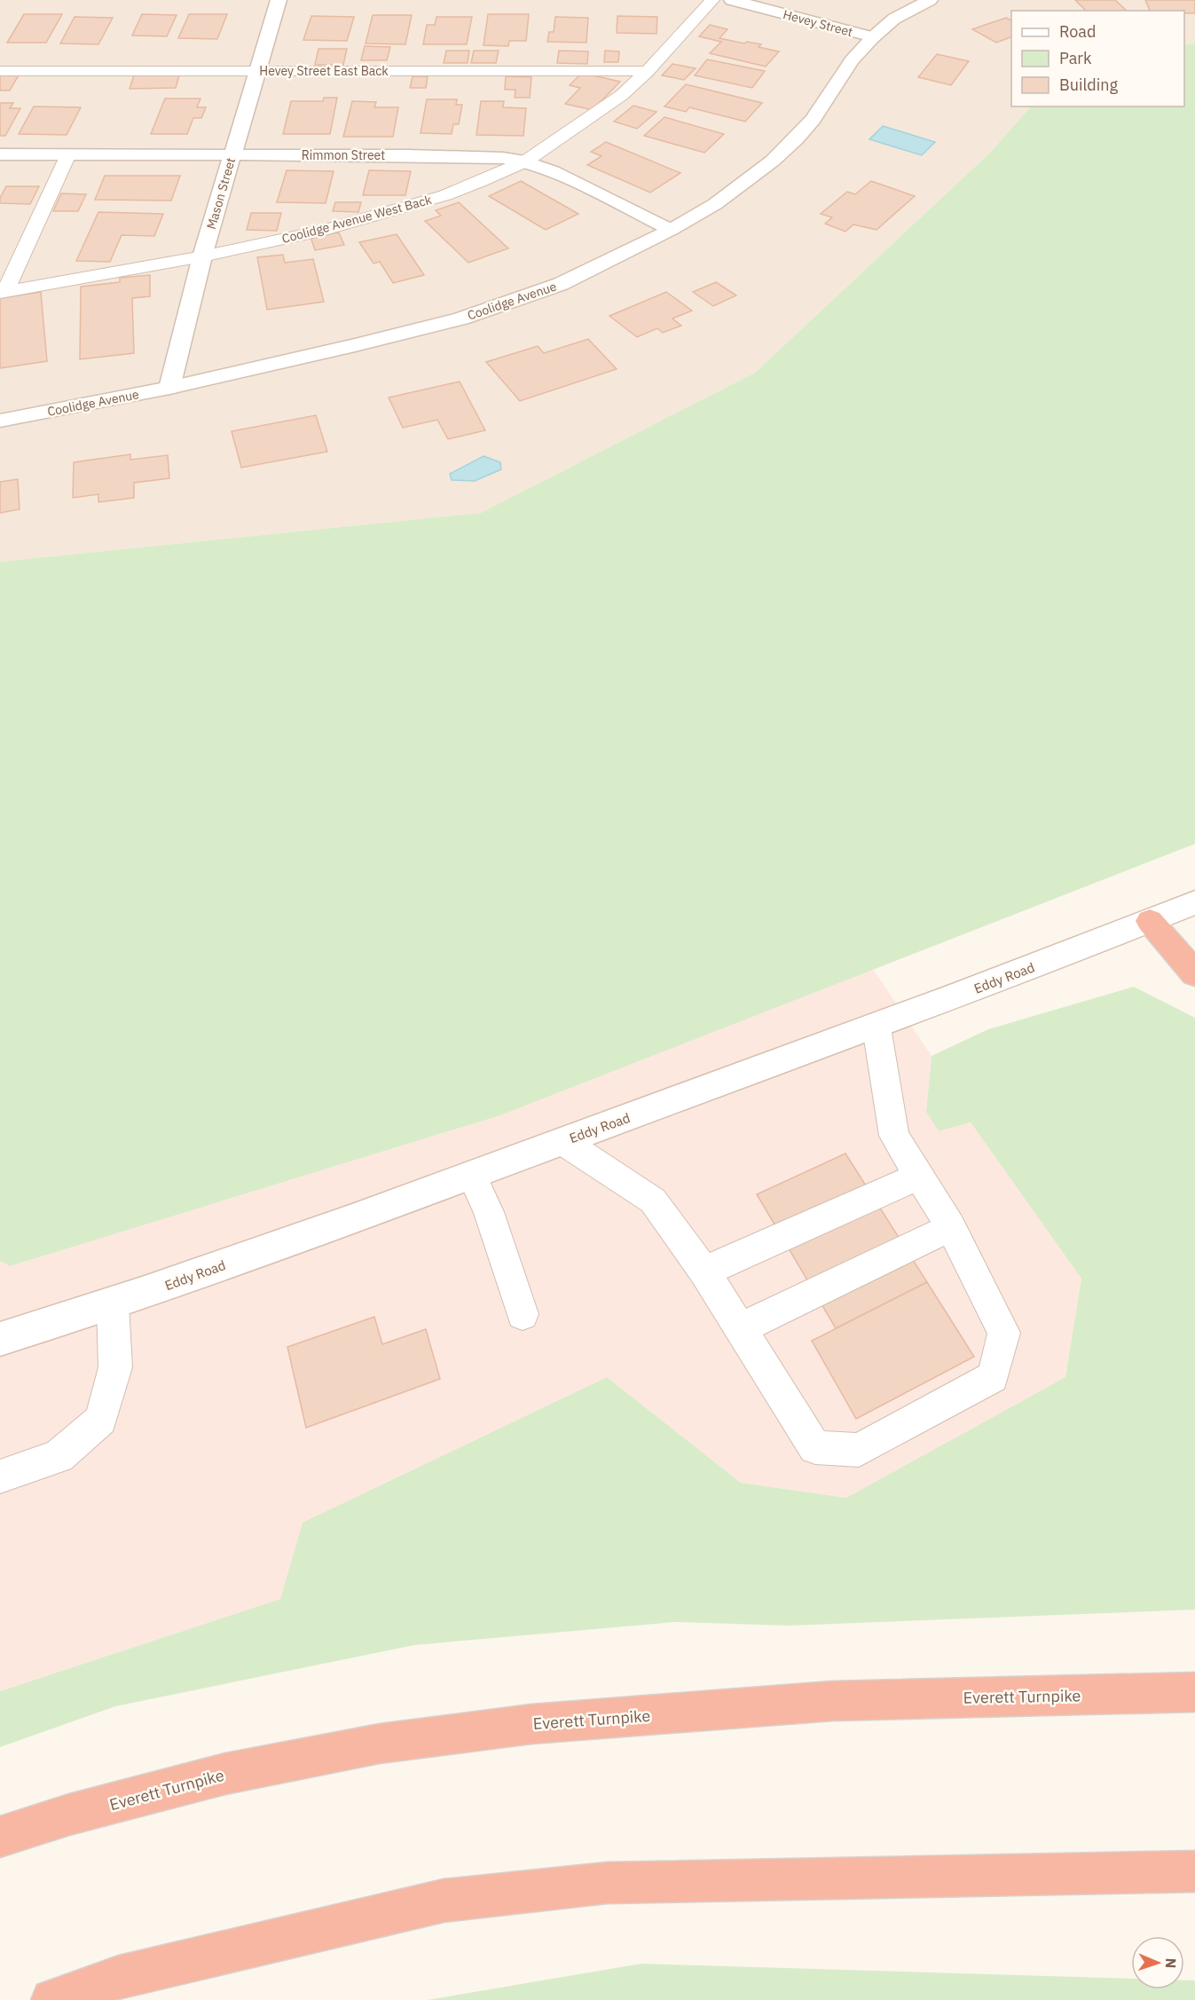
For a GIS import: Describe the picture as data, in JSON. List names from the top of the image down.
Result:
{
  "streets": {
    "highway": ["Everett Turnpike"],
    "street": [
      "Hevey Street",
      "Rimmon Street",
      "Mason Street",
      "Coolidge Avenue",
      "Eddy Road"
    ],
    "lane": ["Hevey Street East Back", "Coolidge Avenue West Back"]
  },
  "crossings": [
    ["Hevey Street", "Coolidge Avenue"],
    ["Hevey Street East Back", "Mason Street"],
    ["Hevey Street East Back", "Coolidge Avenue West Back"],
    ["Rimmon Street", "Mason Street"],
    ["Rimmon Street", "Coolidge Avenue West Back"],
    ["Rimmon Street", "Coolidge Avenue"],
    ["Mason Street", "Coolidge Avenue West Back"],
    ["Mason Street", "Coolidge Avenue"]
  ],
  "legend": ["Road", "Park", "Building"],
  "north": "right"
}
